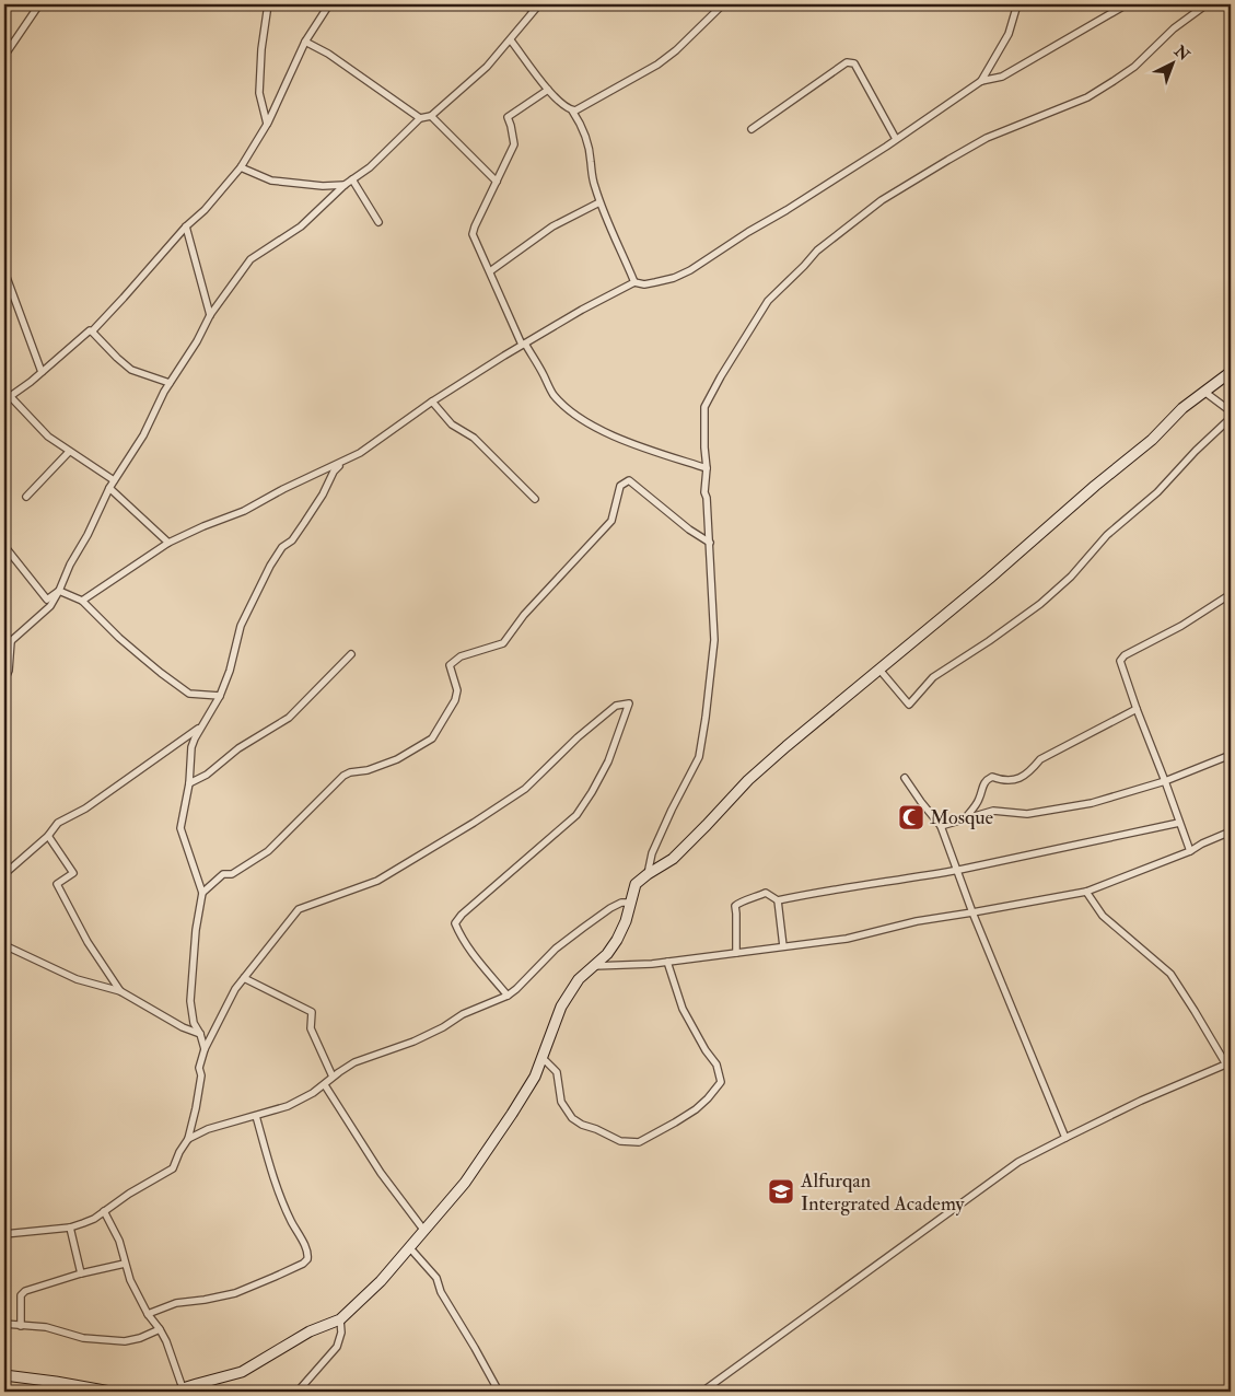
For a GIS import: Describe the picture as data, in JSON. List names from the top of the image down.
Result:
{
  "places": {
    "mosque": ["Mosque"],
    "school or university": ["Alfurqan Intergrated Academy"]
  },
  "north": "top right"
}
